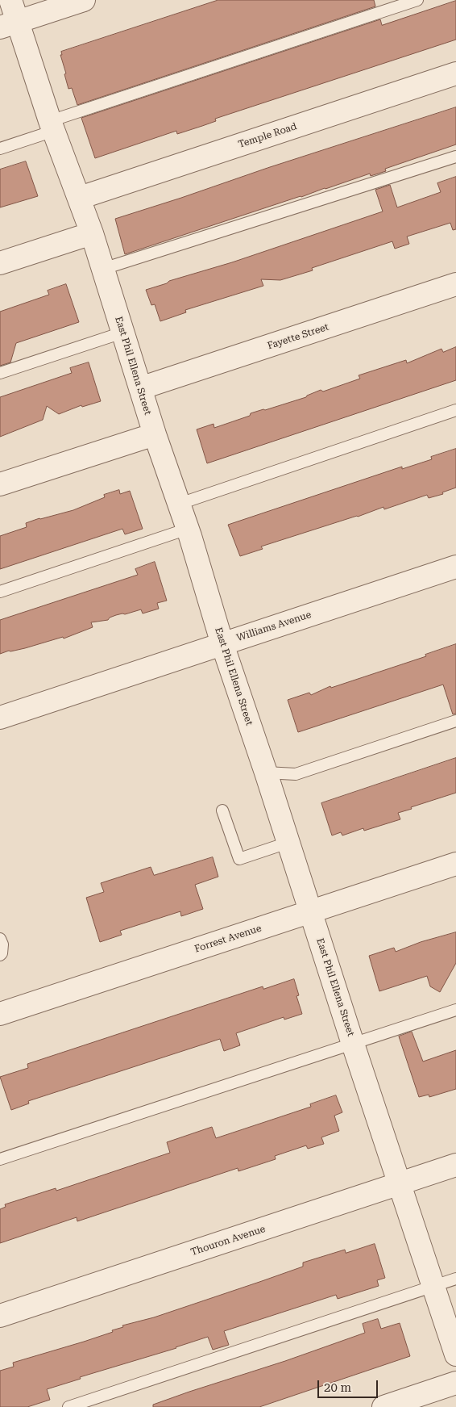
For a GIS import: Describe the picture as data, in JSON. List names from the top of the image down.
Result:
{
  "streets": {
    "street": [
      "Temple Road",
      "Fayette Street",
      "East Phil Ellena Street",
      "Williams Avenue",
      "Forrest Avenue",
      "Thouron Avenue"
    ]
  },
  "crossings": [
    ["Temple Road", "East Phil Ellena Street"],
    ["Fayette Street", "East Phil Ellena Street"],
    ["East Phil Ellena Street", "Williams Avenue"],
    ["East Phil Ellena Street", "Forrest Avenue"],
    ["East Phil Ellena Street", "Thouron Avenue"]
  ],
  "scale_bar": "20 m"
}
